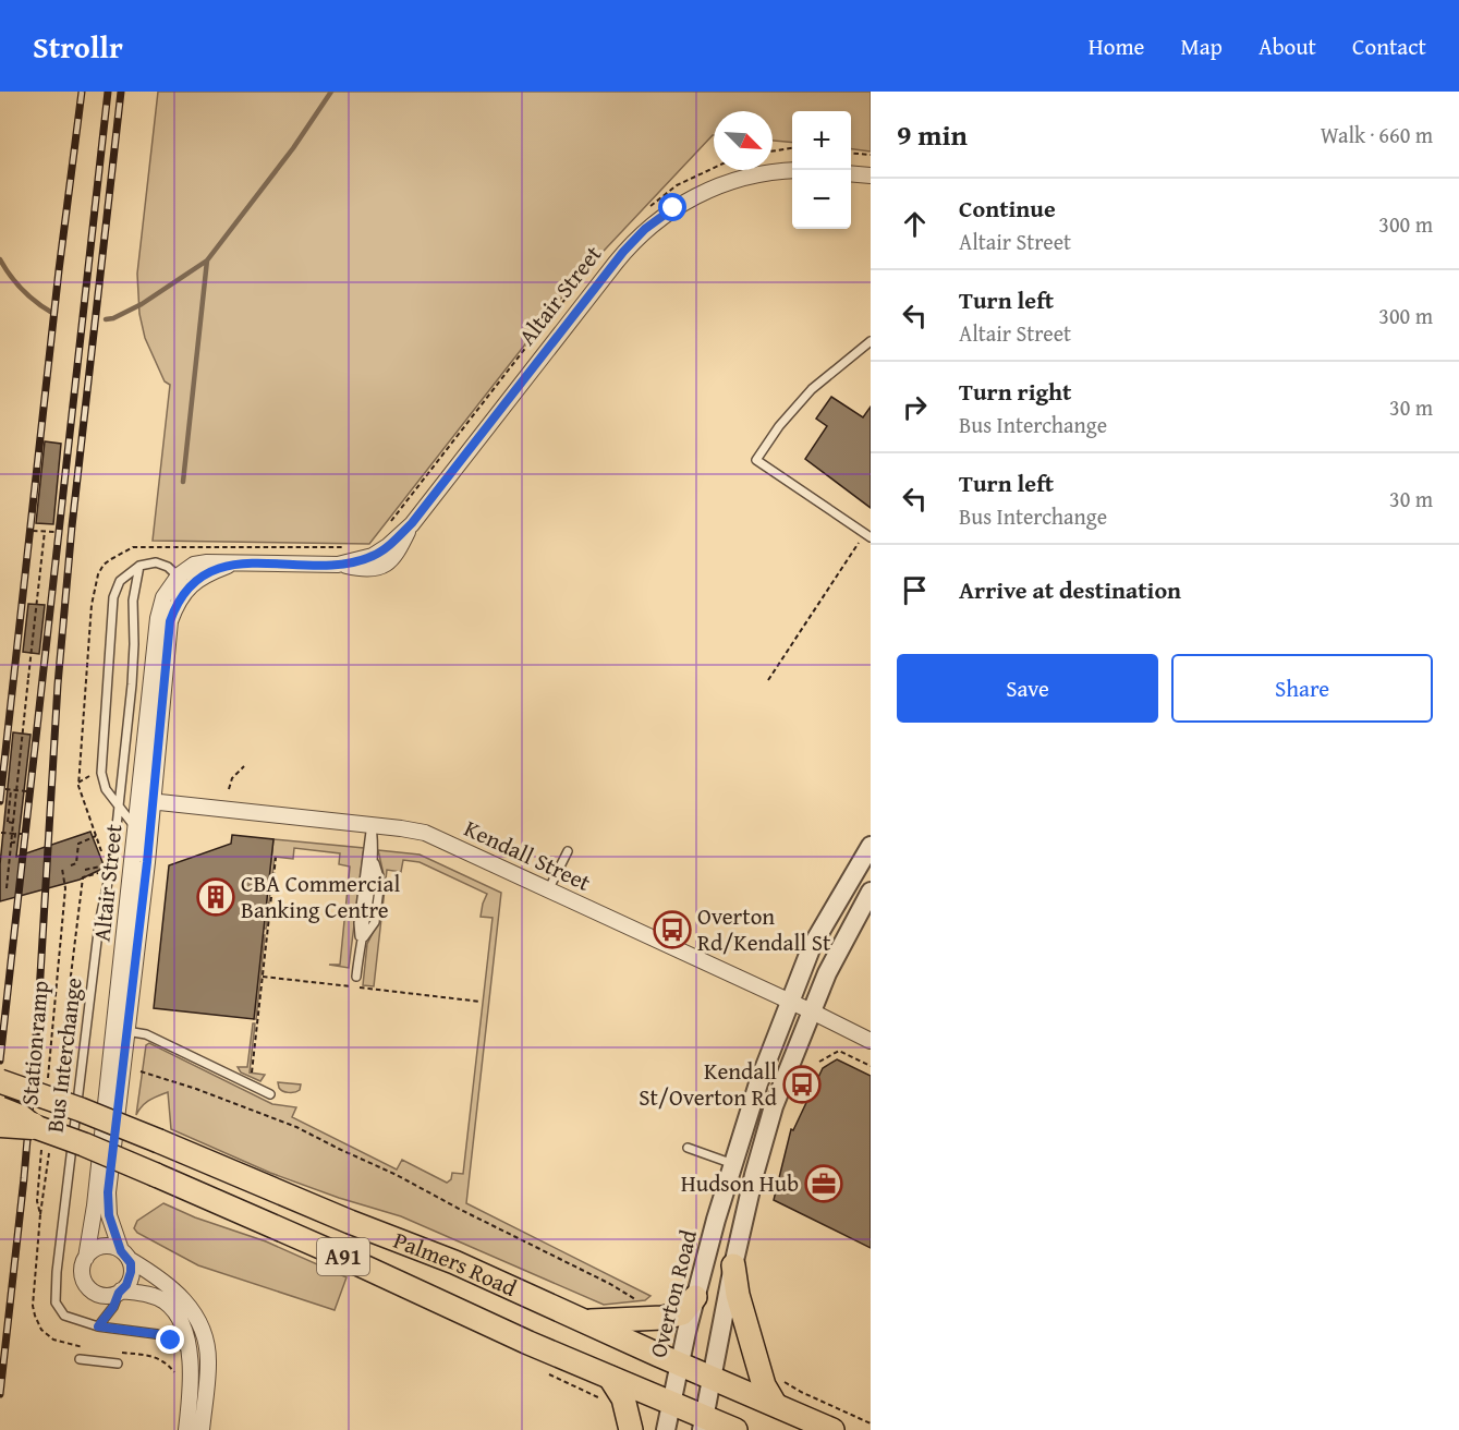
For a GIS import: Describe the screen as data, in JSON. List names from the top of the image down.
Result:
{
  "streets": {
    "highway": ["A91", "Palmers Road"],
    "street": ["Altair Street", "Kendall Street", "Overton Road"],
    "lane": ["Bus Interchange"],
    "path": ["Station ramp"]
  },
  "crossings": [
    ["Altair Street", "Kendall Street"],
    ["Kendall Street", "Overton Road"],
    ["Station ramp", "Palmers Road"],
    ["Palmers Road", "Overton Road"]
  ],
  "places": {
    "building": ["CBA Commercial Banking Centre"],
    "bus stop": ["Overton Rd/Kendall St", "Kendall St/Overton Rd"],
    "office": ["Hudson Hub"]
  },
  "north": "bottom right",
  "page": {
    "header": "Strollr",
    "nav": [
      "Home",
      "Map",
      "About",
      "Contact"
    ],
    "heading": ["9 min", "Walk · 660 m"],
    "map_buttons": ["+", "−"],
    "list": [
      ["Continue", "Altair Street", "300 m"],
      ["Turn left", "Altair Street", "300 m"],
      ["Turn right", "Bus Interchange", "30 m"],
      ["Turn left", "Bus Interchange", "30 m"],
      "Arrive at destination"
    ],
    "buttons": ["Save", "Share"]
  }
}
